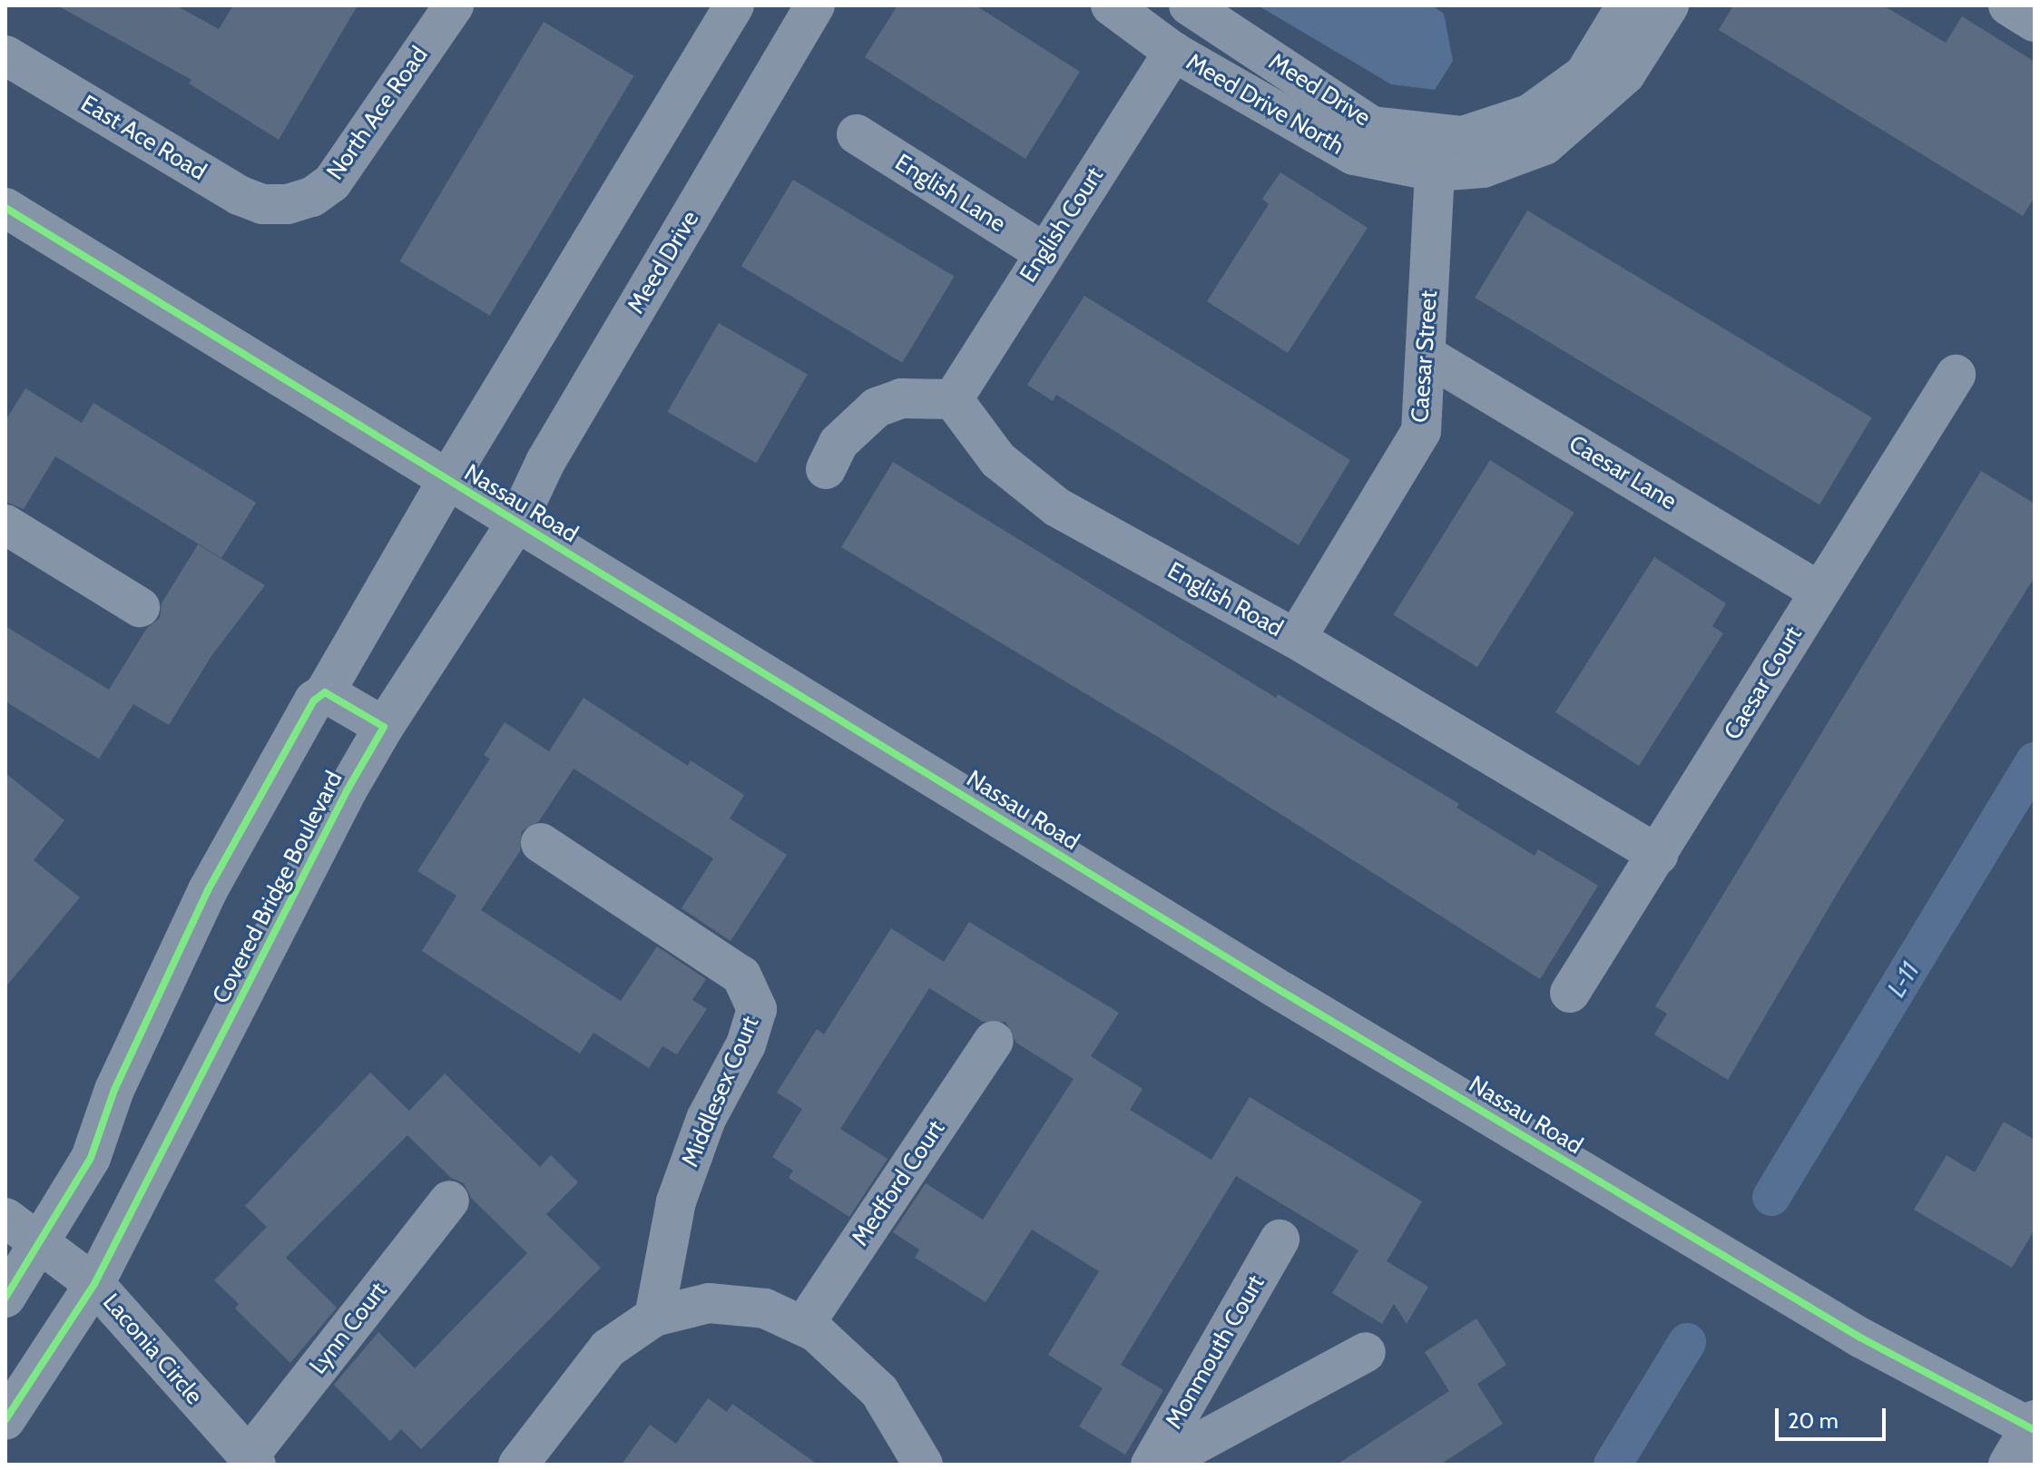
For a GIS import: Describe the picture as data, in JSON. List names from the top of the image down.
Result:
{
  "streets": {
    "street": [
      "Meed Drive",
      "Meed Drive North",
      "North Ace Road",
      "East Ace Road",
      "English Lane",
      "English Court",
      "Caesar Street",
      "Caesar Lane",
      "Nassau Road",
      "English Road",
      "Caesar Court",
      "Covered Bridge Boulevard",
      "Middlesex Court",
      "Medford Court",
      "Lynn Court",
      "Laconia Circle",
      "Monmouth Court"
    ]
  },
  "crossings": [
    ["Meed Drive", "Nassau Road"],
    ["Meed Drive", "Covered Bridge Boulevard"],
    ["Meed Drive North", "English Court"],
    ["Meed Drive North", "Caesar Street"],
    ["North Ace Road", "East Ace Road"],
    ["English Lane", "English Court"],
    ["English Court", "English Road"],
    ["Caesar Street", "Caesar Lane"],
    ["Caesar Street", "English Road"],
    ["Caesar Lane", "Caesar Court"],
    ["English Road", "Caesar Court"],
    ["Covered Bridge Boulevard", "Laconia Circle"],
    ["Lynn Court", "Laconia Circle"]
  ],
  "water": ["L-11"],
  "scale_bar": "20 m"
}
